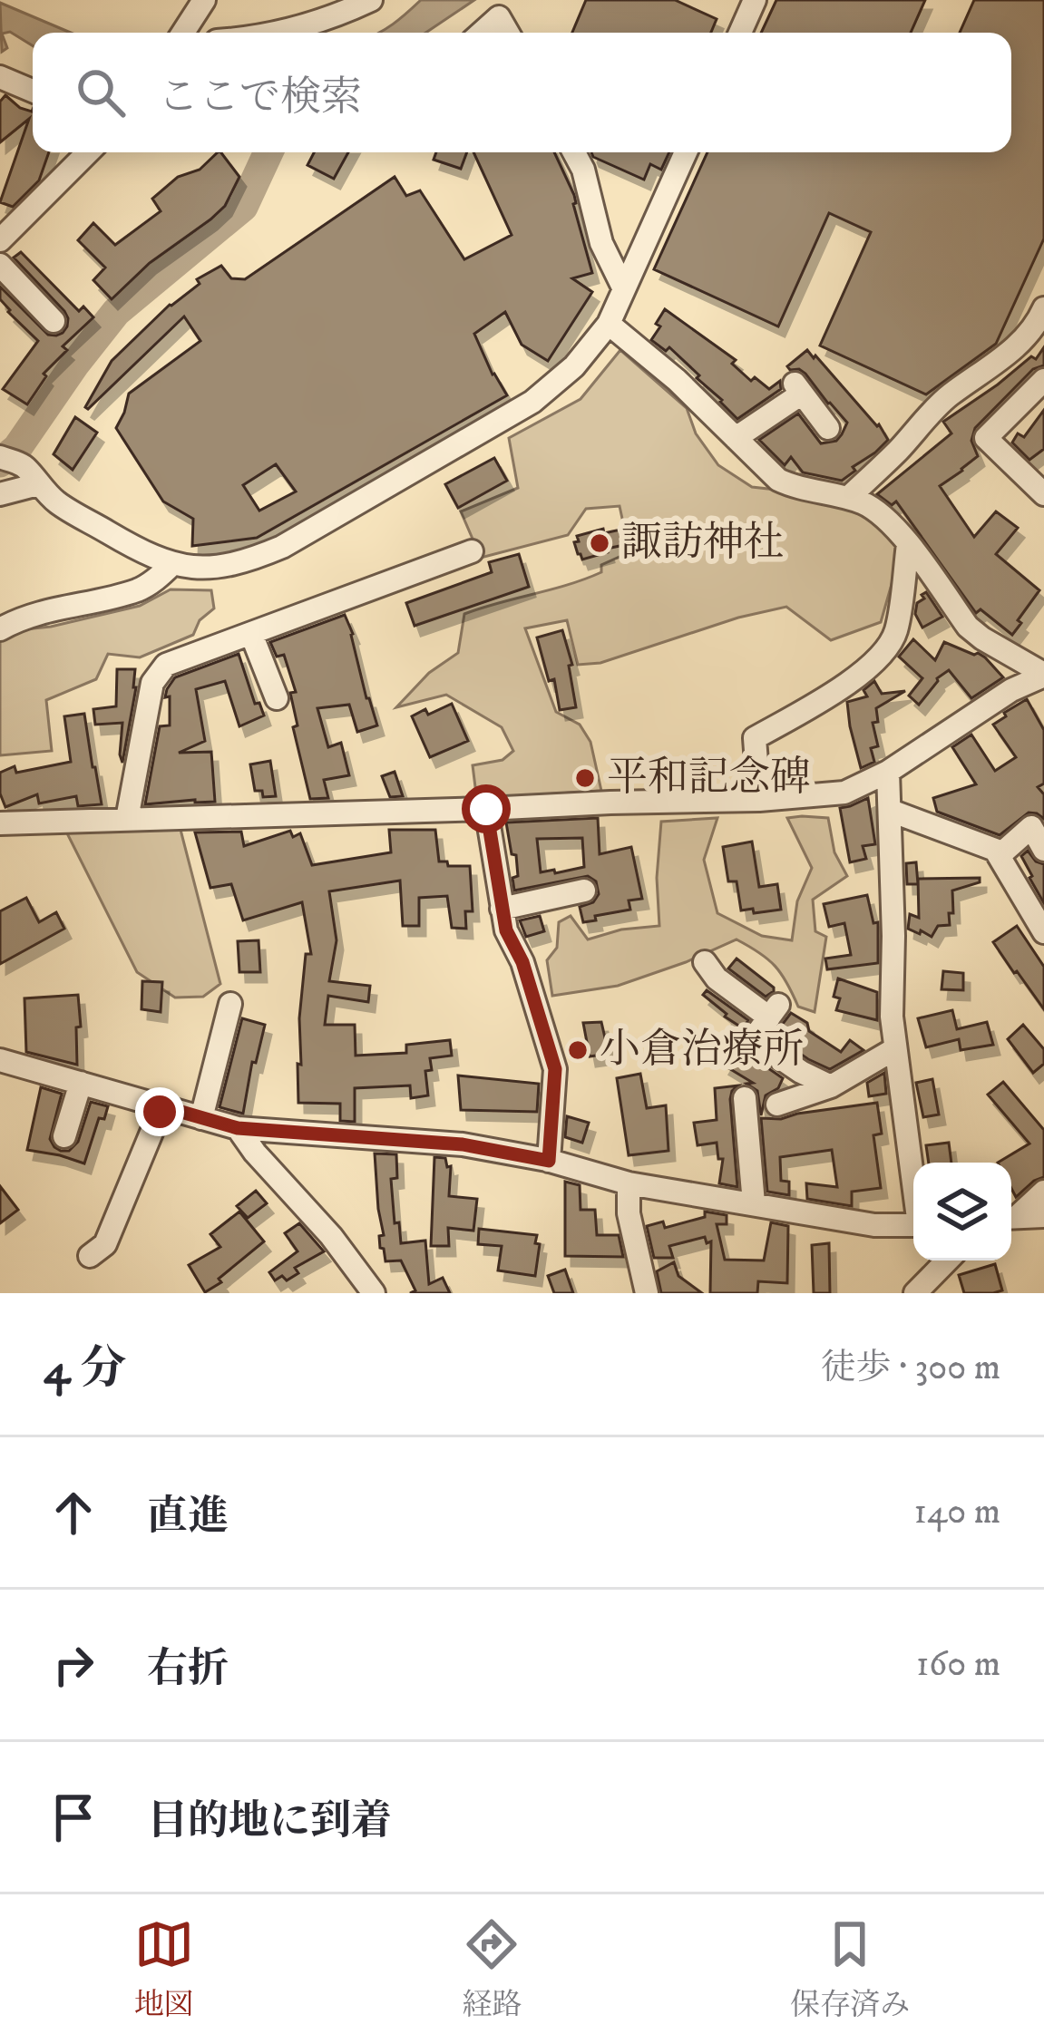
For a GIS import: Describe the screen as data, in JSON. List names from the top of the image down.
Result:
{
  "places": ["諏訪神社", "平和記念碑", "小倉治療所"],
  "page": {
    "search": "ここで検索",
    "heading": ["4 分", "徒歩 · 300 m"],
    "list": [
      ["直進", "140 m"],
      ["右折", "160 m"],
      "目的地に到着"
    ],
    "nav": ["地図", "経路", "保存済み"]
  }
}
